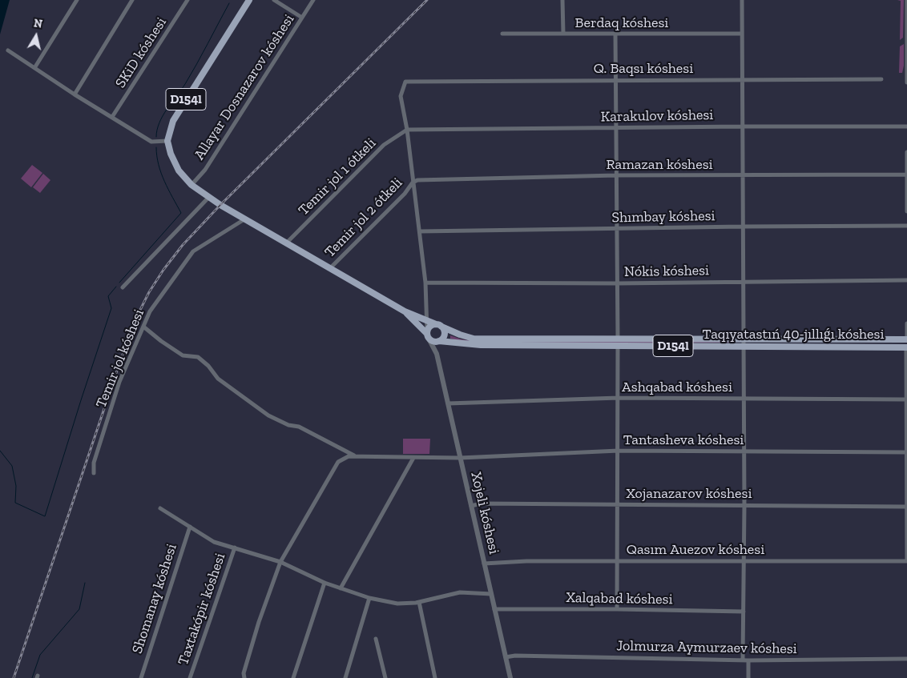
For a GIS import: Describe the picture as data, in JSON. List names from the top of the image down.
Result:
{
  "streets": {
    "main road": ["D154l", "Taqıyatastıń 40-jıllıǵı kóshesi"],
    "street": [
      "Berdaq kóshesi",
      "SKiD kóshesi",
      "Q. Baqsı kóshesi",
      "Allayar Dosnazarov kóshesi",
      "Karakulov kóshesi",
      "Ramazan kóshesi",
      "Temir jol 1 ótkeli",
      "Shımbay kóshesi",
      "Temir jol 2 ótkeli",
      "Nókis kóshesi",
      "Temir jol kóshesi",
      "Ashqabad kóshesi",
      "Tantasheva kóshesi",
      "Xojanazarov kóshesi",
      "Xojeli kóshesi",
      "Qasım Auezov kóshesi",
      "Shomanay kóshesi",
      "Xalqabad kóshesi",
      "Taxtakópir kóshesi",
      "Jolmurza Aymurzaev kóshesi"
    ]
  },
  "crossings": [
    ["Q. Baqsı kóshesi", "Karakulov kóshesi"],
    ["Q. Baqsı kóshesi", "Temir jol 1 ótkeli"],
    ["Allayar Dosnazarov kóshesi", "D154l"],
    ["D154l", "Temir jol 1 ótkeli"],
    ["D154l", "Temir jol 2 ótkeli"],
    ["D154l", "Taqıyatastıń 40-jıllıǵı kóshesi"],
    ["D154l", "Temir jol kóshesi"],
    ["Karakulov kóshesi", "Temir jol 1 ótkeli"],
    ["Ramazan kóshesi", "Temir jol 2 ótkeli"],
    ["Ashqabad kóshesi", "Xojeli kóshesi"],
    ["Tantasheva kóshesi", "Xojeli kóshesi"],
    ["Xojanazarov kóshesi", "Xojeli kóshesi"],
    ["Xojeli kóshesi", "Qasım Auezov kóshesi"],
    ["Xojeli kóshesi", "Xalqabad kóshesi"],
    ["Xojeli kóshesi", "Jolmurza Aymurzaev kóshesi"]
  ],
  "north": "top"
}
